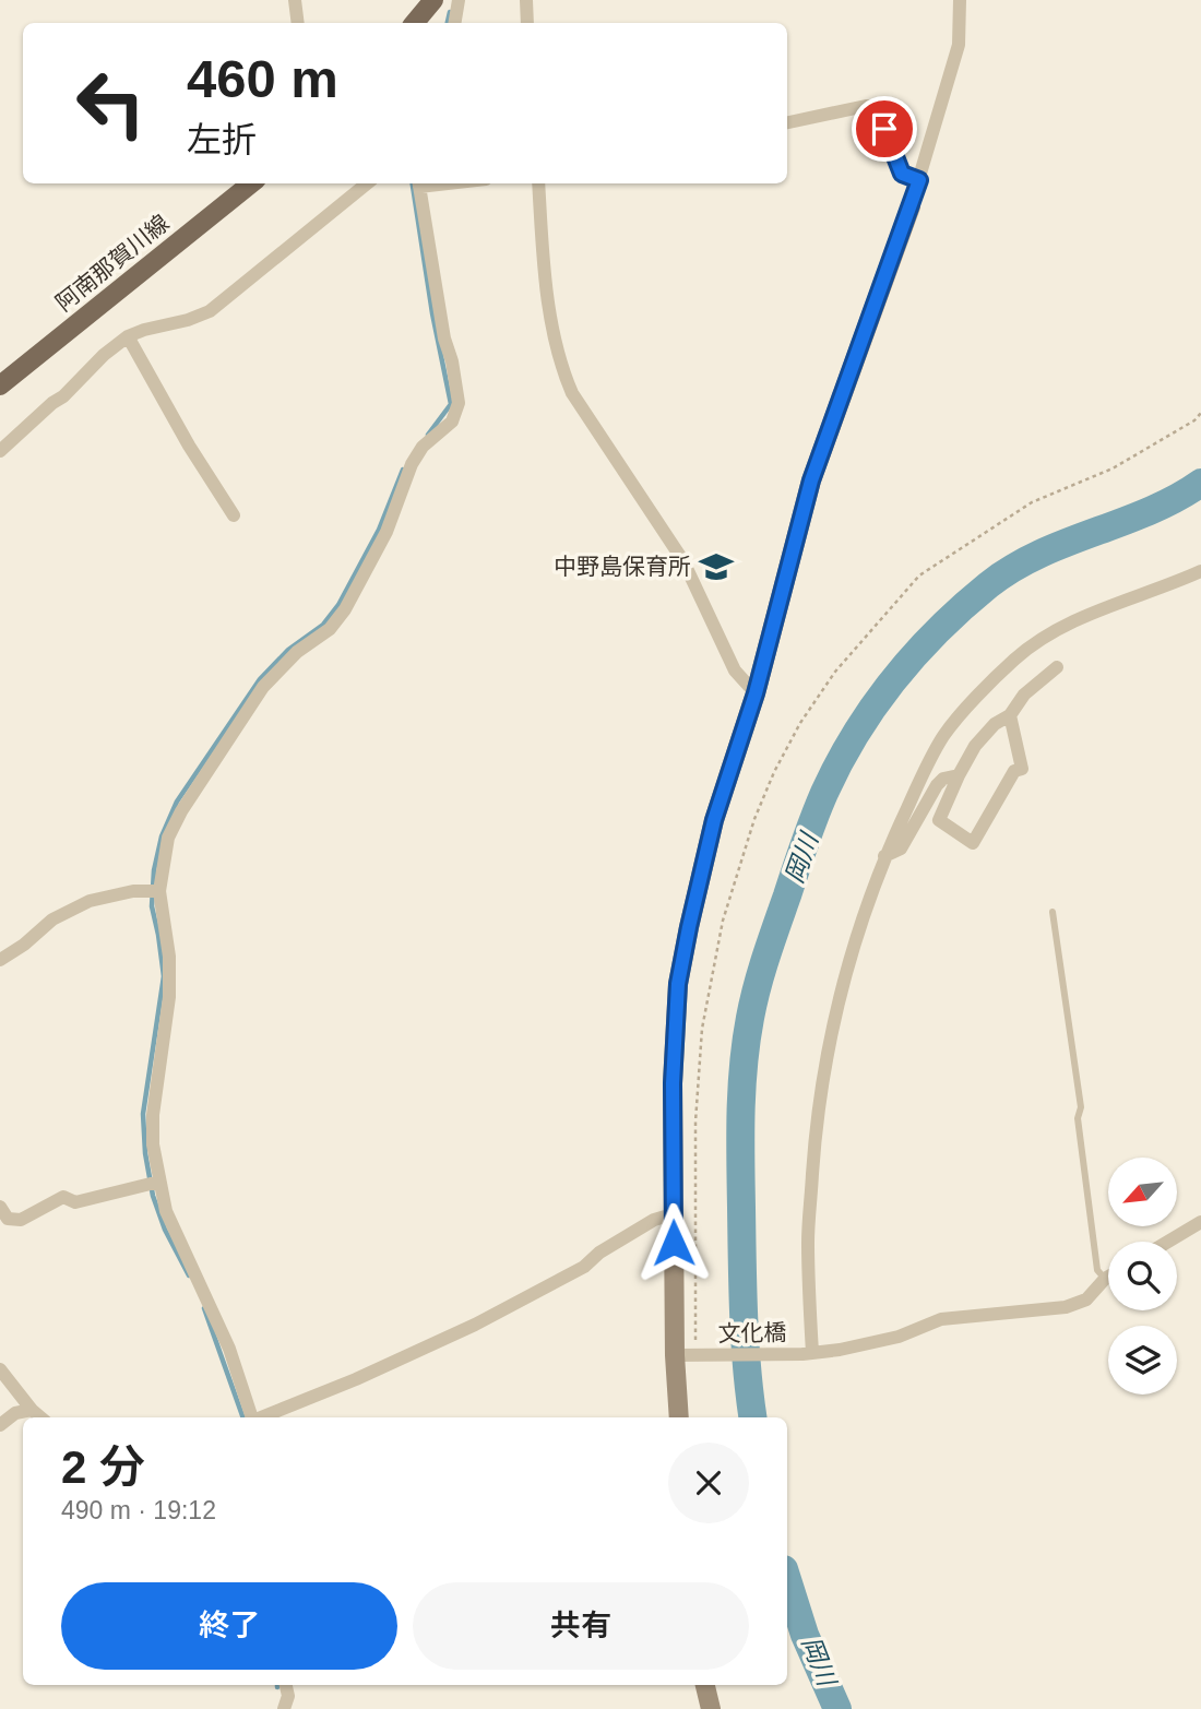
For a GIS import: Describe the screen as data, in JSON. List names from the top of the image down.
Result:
{
  "streets": {
    "main road": ["阿南那賀川線"],
    "street": ["文化橋"]
  },
  "water": ["岡川"],
  "places": {
    "school or university": ["中野島保育所"]
  },
  "north": "bottom left",
  "page": {
    "turn": ["460 m", "左折"],
    "heading": ["2 分", "490 m · 19:12"],
    "buttons": ["終了", "共有"]
  }
}
